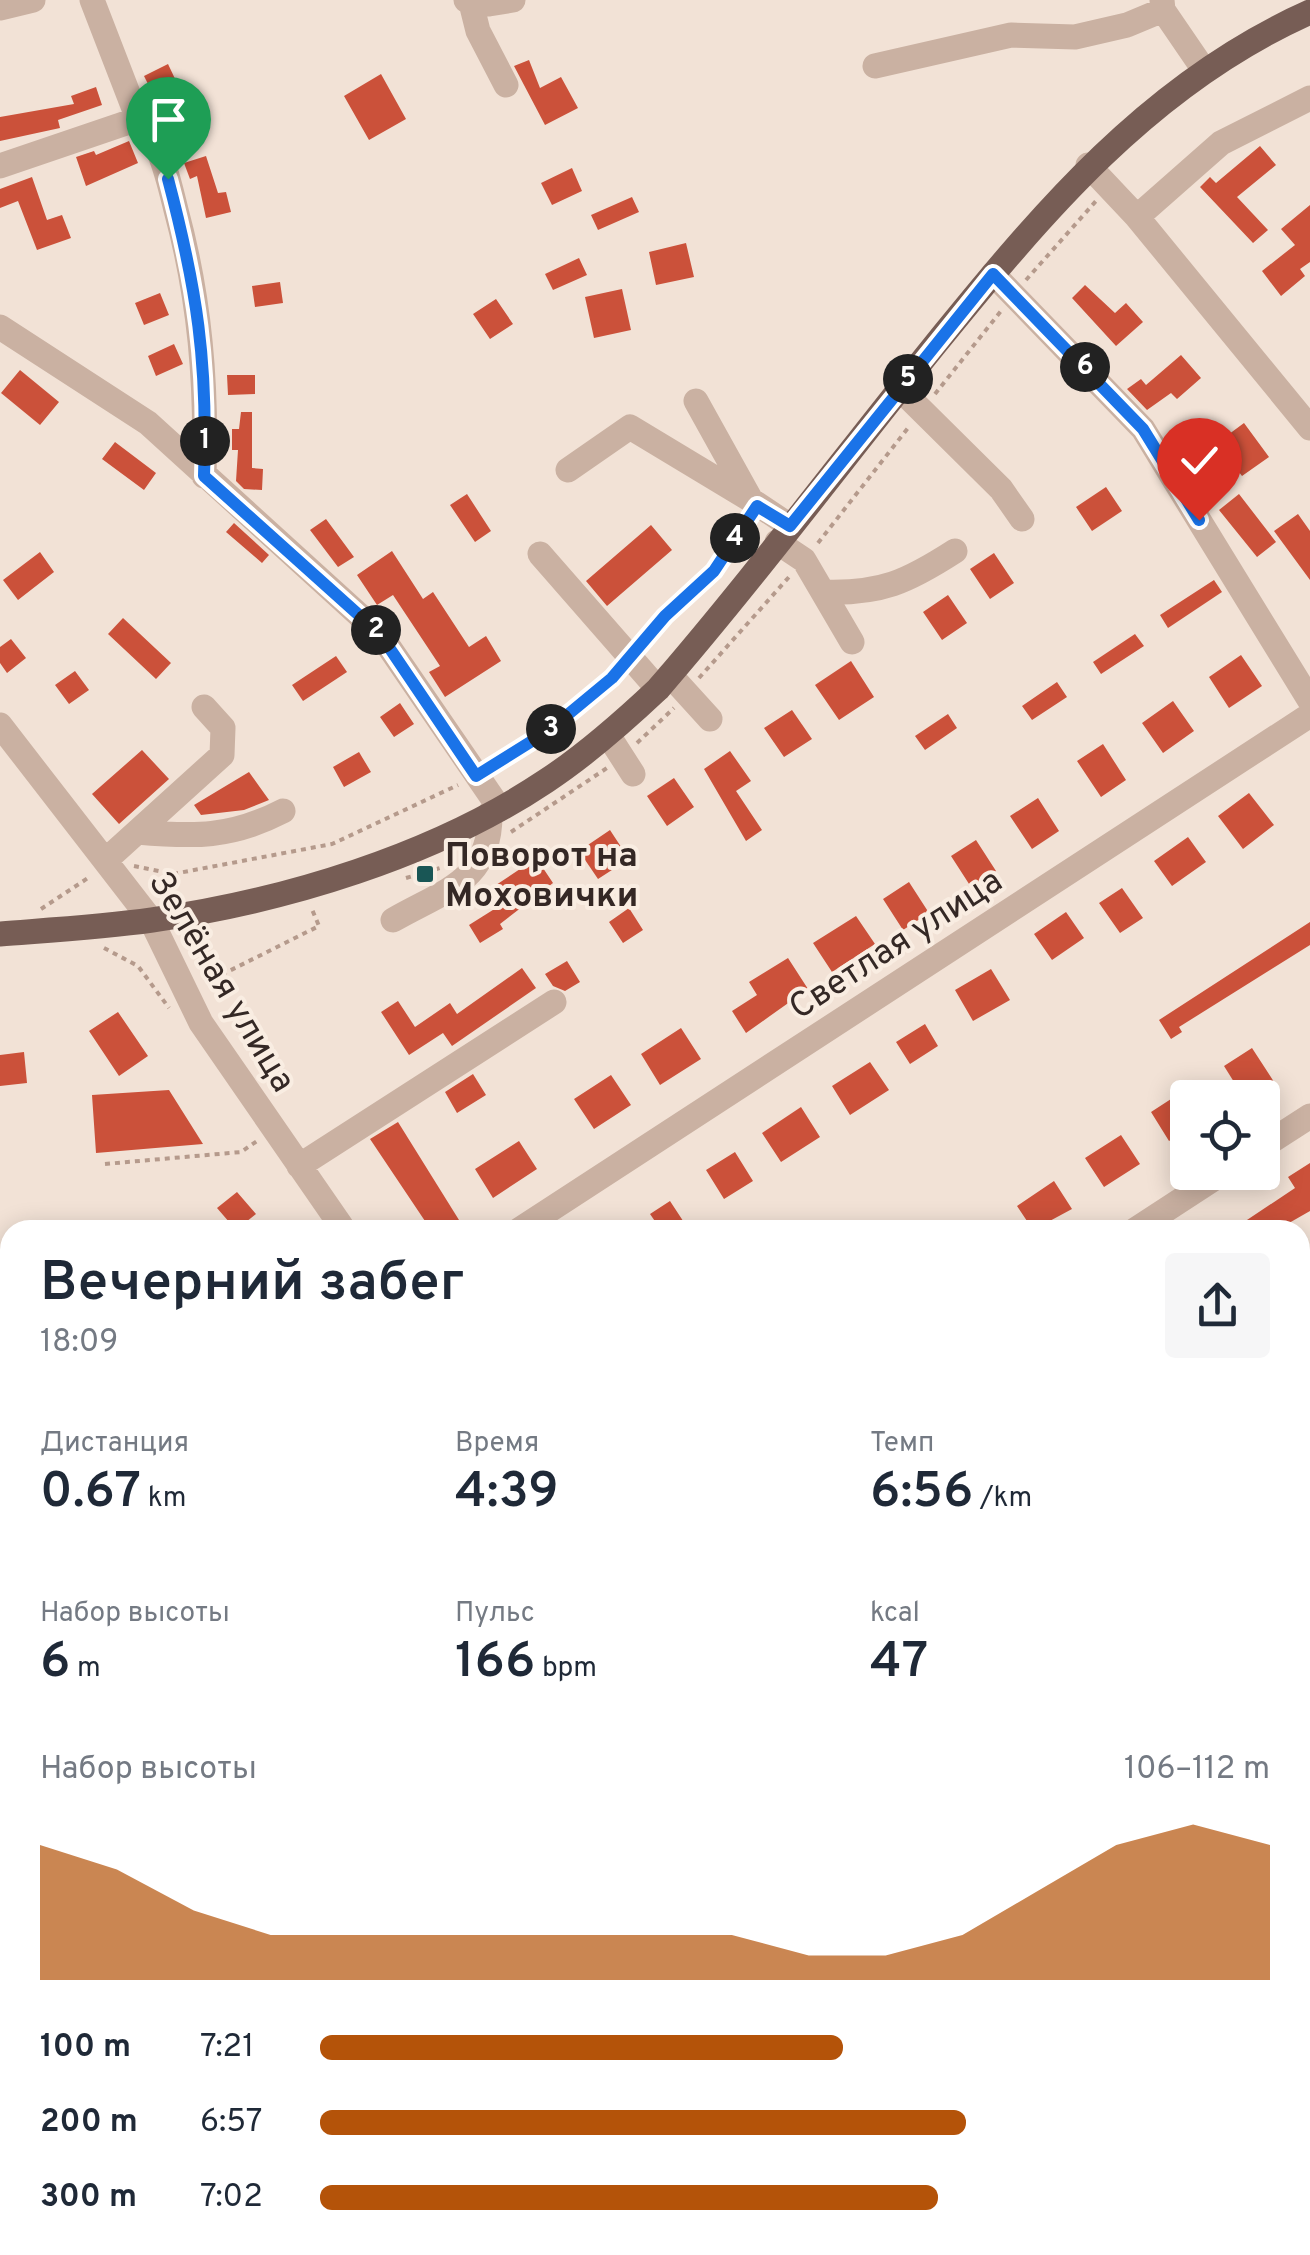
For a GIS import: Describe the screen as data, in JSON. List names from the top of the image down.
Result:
{
  "streets": {
    "street": ["Светлая улица", "Зелёная улица"]
  },
  "places": {
    "transit": ["Поворот на Моховички"]
  },
  "page": {
    "pins": [
      "6",
      "5",
      "1",
      "4",
      "2",
      "3"
    ],
    "heading": ["Вечерний забег", "18:09"],
    "stats": [
      ["Дистанция", "0.67 km"],
      ["Время", "4:39"],
      ["Темп", "6:56 /km"],
      ["Набор высоты", "6 m"],
      ["Пульс", "166 bpm"],
      ["kcal", "47"]
    ],
    "chart": ["Набор высоты", "106–112 m"],
    "list": [
      {
        "name": "100 m",
        "note": "7:21"
      },
      {
        "name": "200 m",
        "note": "6:57"
      },
      {
        "name": "300 m",
        "note": "7:02"
      }
    ]
  }
}
